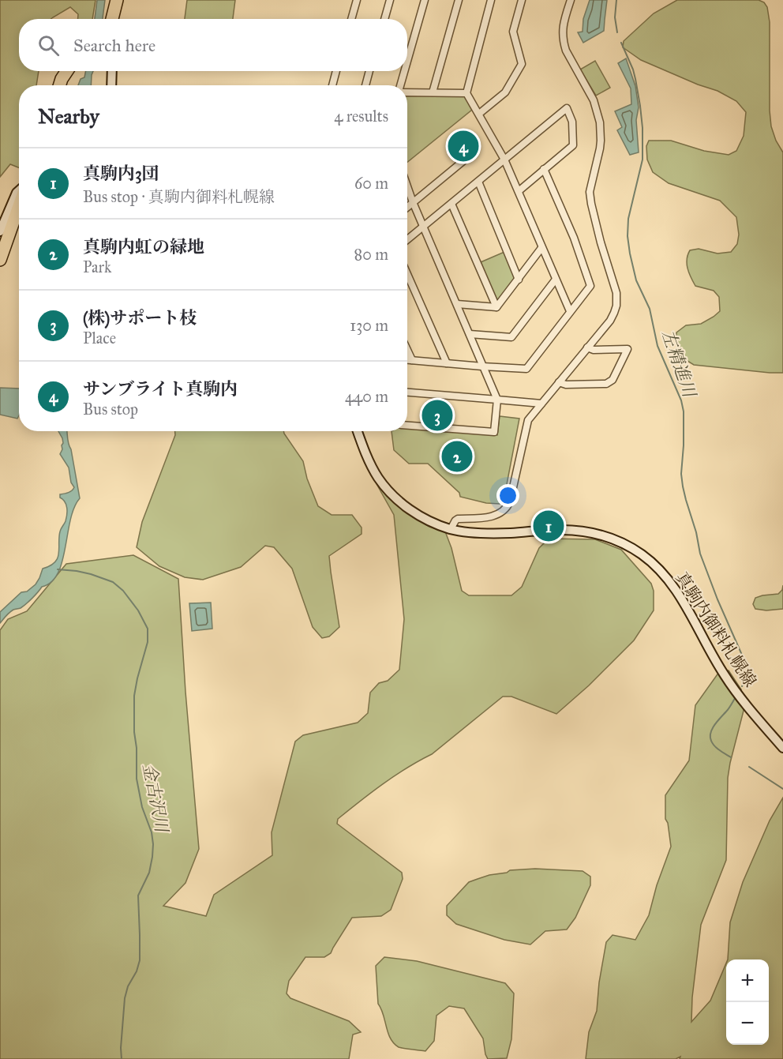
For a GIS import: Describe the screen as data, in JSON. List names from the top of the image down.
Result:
{
  "streets": {
    "main road": ["真駒内御料札幌線"]
  },
  "water": ["左精進川", "金古沢川"],
  "page": {
    "search": "Search here",
    "heading": ["Nearby", "4 results"],
    "pins": [
      "4",
      "3",
      "2",
      "1"
    ],
    "list": [
      {
        "mark": "1",
        "name": "真駒内3団",
        "note": "Bus stop · 真駒内御料札幌線",
        "value": "60 m"
      },
      {
        "mark": "2",
        "name": "真駒内虹の緑地",
        "note": "Park",
        "value": "80 m"
      },
      {
        "mark": "3",
        "name": "(株)サポート枝",
        "note": "Place",
        "value": "130 m"
      },
      {
        "mark": "4",
        "name": "サンブライト真駒内",
        "note": "Bus stop",
        "value": "440 m"
      }
    ],
    "map_buttons": ["+", "−"]
  }
}
